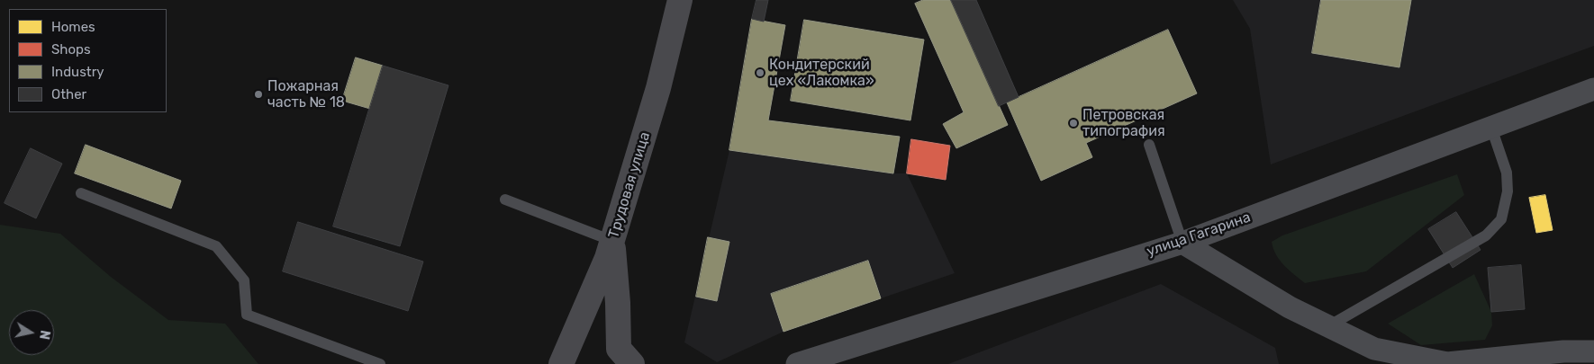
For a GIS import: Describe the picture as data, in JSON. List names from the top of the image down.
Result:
{
  "streets": {
    "main road": ["Трудовая улица"],
    "street": ["улица Гагарина"]
  },
  "places": ["Кондитерский цех «Лакомка»", "Пожарная часть № 18", "Петровская типография"],
  "legend": [
    "Homes",
    "Shops",
    "Industry",
    "Other"
  ],
  "north": "right"
}
